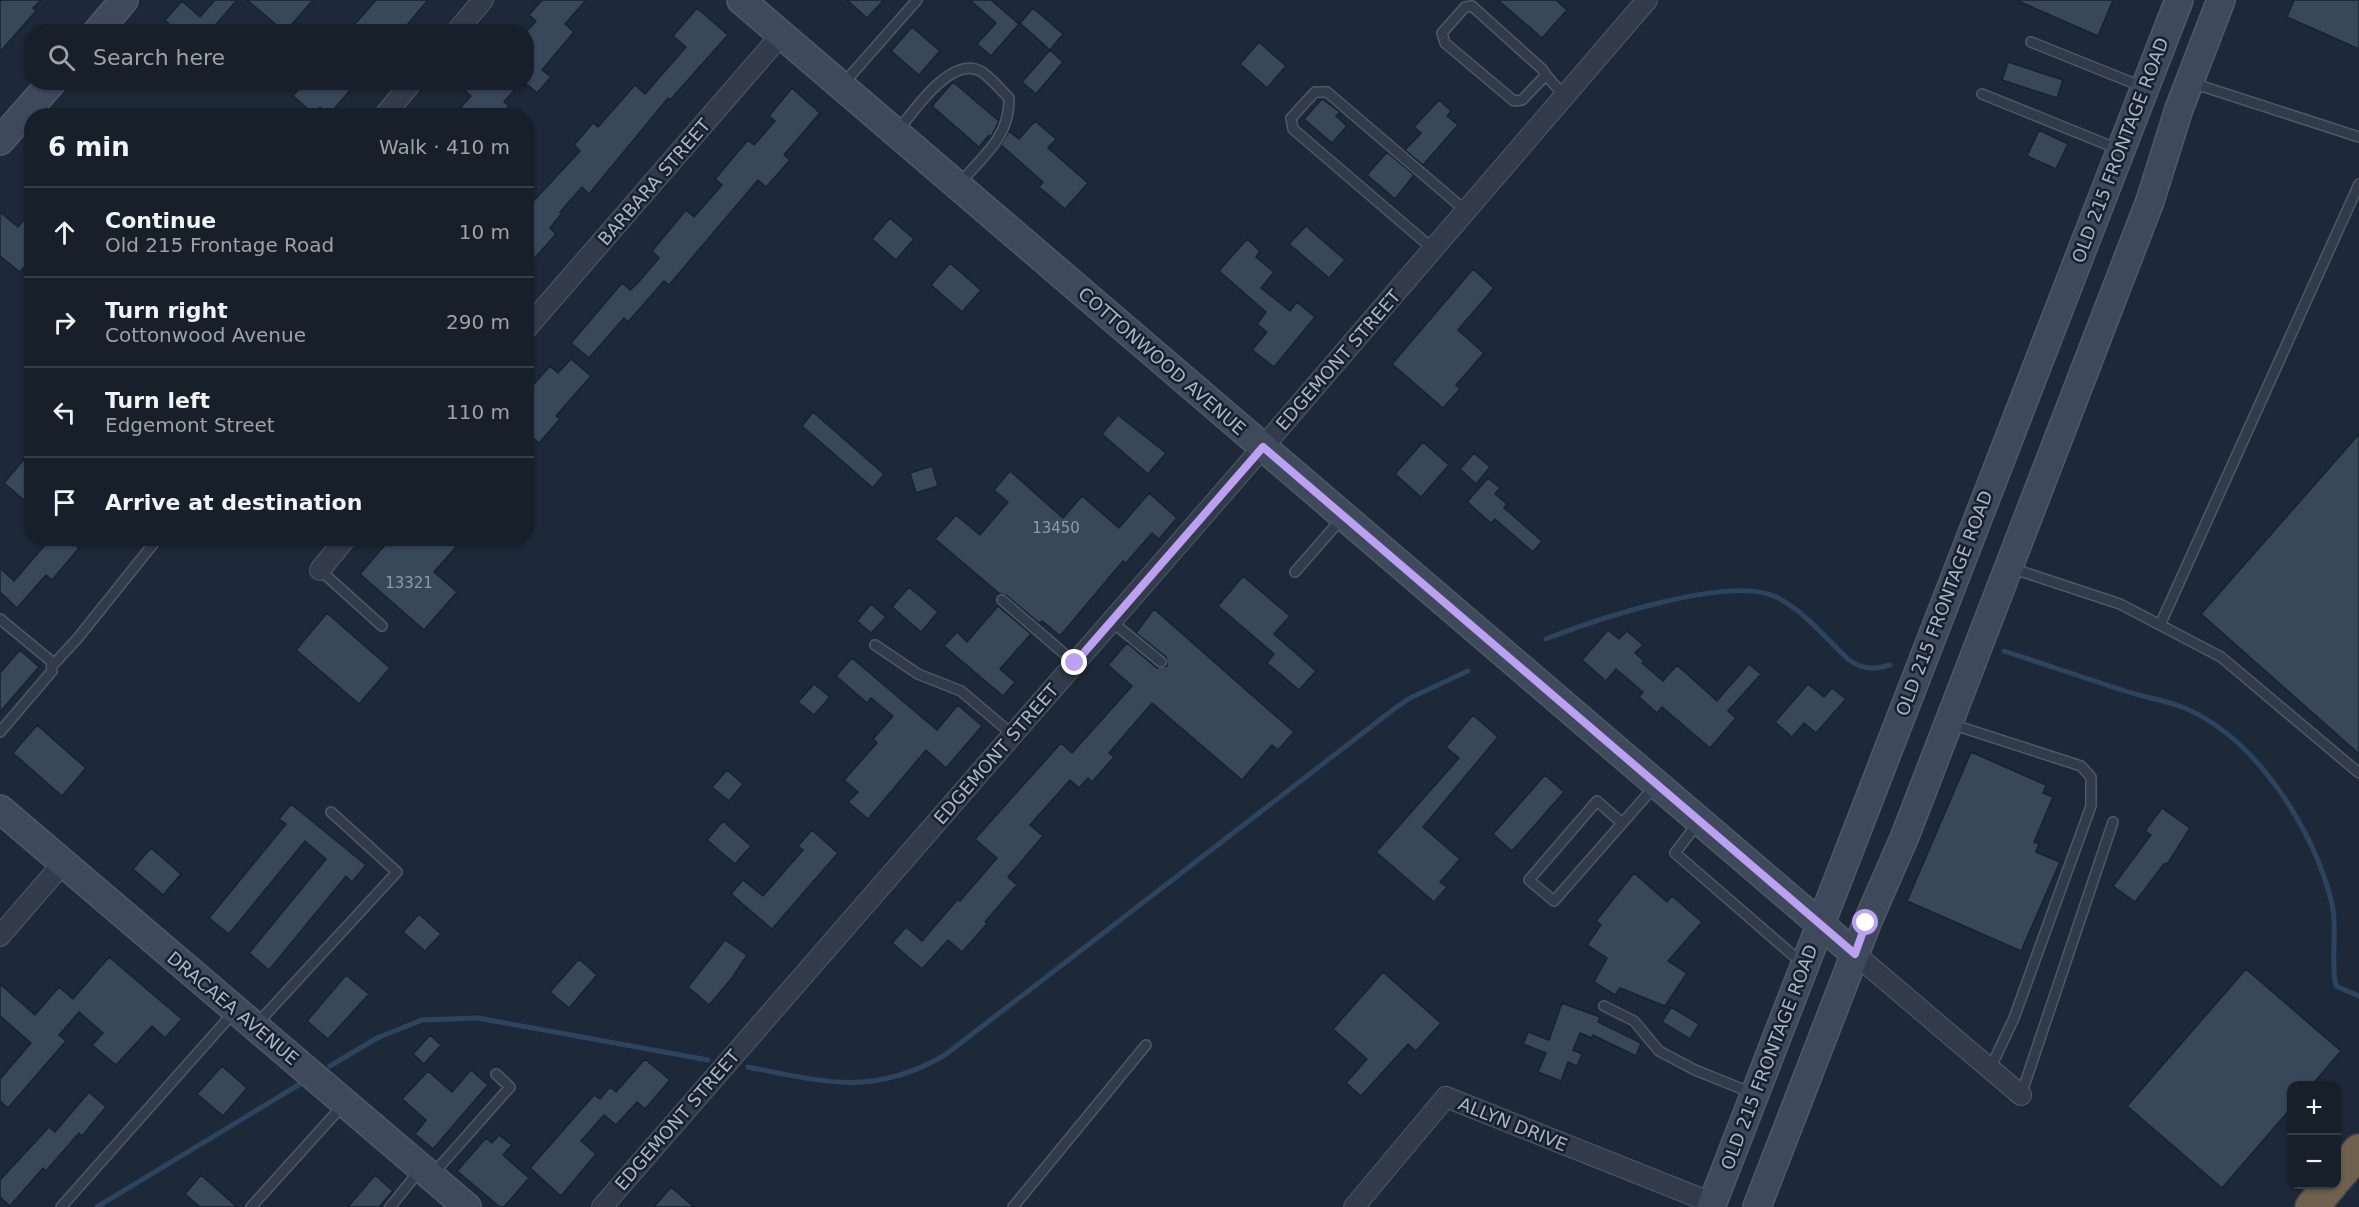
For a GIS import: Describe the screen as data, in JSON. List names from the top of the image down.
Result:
{
  "streets": {
    "street": [
      "OLD 215 FRONTAGE ROAD",
      "BARBARA STREET",
      "EDGEMONT STREET",
      "COTTONWOOD AVENUE",
      "DRACAEA AVENUE",
      "ALLYN DRIVE"
    ]
  },
  "crossings": [
    ["OLD 215 FRONTAGE ROAD", "COTTONWOOD AVENUE"],
    ["OLD 215 FRONTAGE ROAD", "ALLYN DRIVE"],
    ["BARBARA STREET", "COTTONWOOD AVENUE"],
    ["EDGEMONT STREET", "COTTONWOOD AVENUE"]
  ],
  "house_numbers": ["13450", "13321"],
  "page": {
    "search": "Search here",
    "heading": ["6 min", "Walk · 410 m"],
    "list": [
      ["Continue", "Old 215 Frontage Road", "10 m"],
      ["Turn right", "Cottonwood Avenue", "290 m"],
      ["Turn left", "Edgemont Street", "110 m"],
      "Arrive at destination"
    ],
    "map_buttons": ["+", "−"]
  }
}
